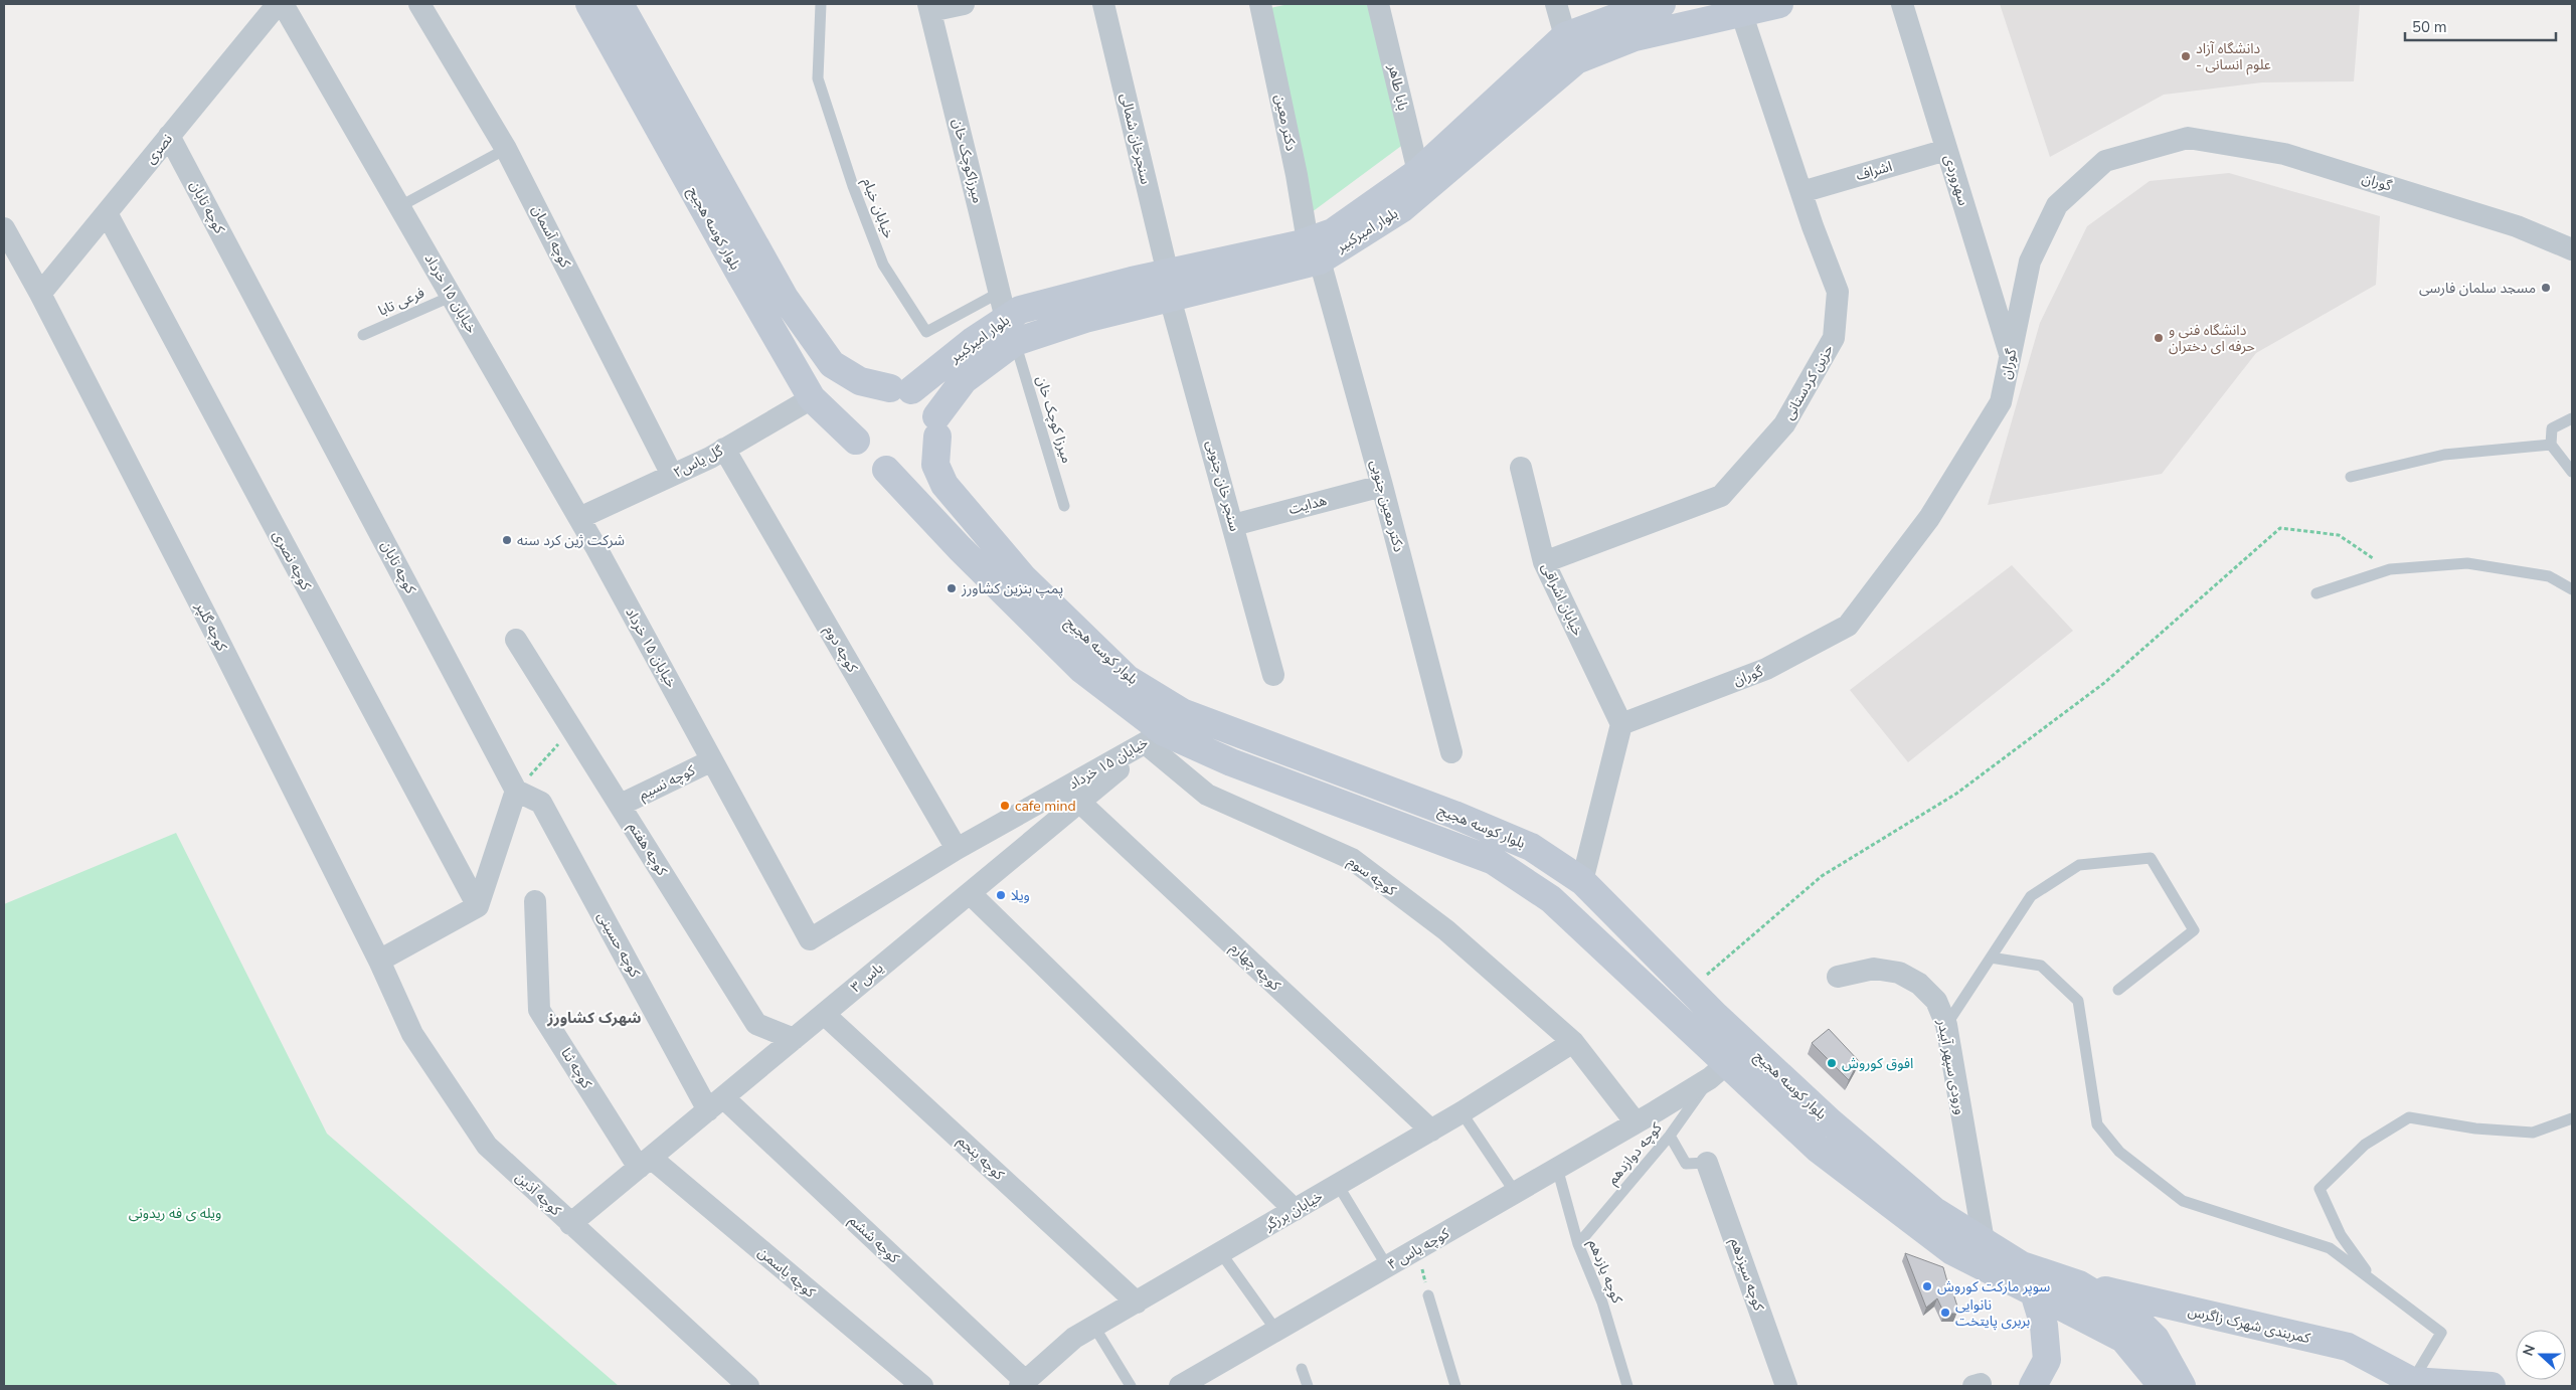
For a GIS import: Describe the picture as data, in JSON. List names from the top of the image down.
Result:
{
  "streets": {
    "street": [
      "بابا طاهر",
      "دکتر معین",
      "سنجرخان شمالی",
      "نصری",
      "میرزاکوچک خان",
      "اشراف",
      "سهروردی",
      "گوران",
      "کوچه تابان",
      "بلوار کوسه هجیج",
      "بلوار امیرکبیر",
      "کوچه آسمان",
      "خیابان ۱۵ خرداد",
      "حزین کردستانی",
      "گل یاس۲",
      "سنجر خان جنوبی",
      "هدایت",
      "دکتر معین جنوبی",
      "کوچه نصری",
      "خیابان اشراقی",
      "کوچه گلپر",
      "کوچه دوم",
      "کوچه نسیم",
      "کوچه هفتم",
      "کوچه سوم",
      "کوچه حسینی",
      "کوچه چهارم",
      "یاس ۳",
      "ورودی سپهر آبیدر",
      "کوچه ثنا",
      "کوچه پنجم",
      "کوچه آذین",
      "خیابان برزگر",
      "کوچه ششم",
      "کوچه یاس ۴",
      "کوچه یاسمن",
      "کوچه سیزدهم",
      "کمربندی شهرک زاگرس"
    ],
    "lane": [
      "خیابان خیام",
      "فرعی تابا",
      "میرزا کوچک خان",
      "کوچه دوازدهم",
      "کوچه یازدهم"
    ]
  },
  "crossings": [
    ["بابا طاهر", "بلوار امیرکبیر"],
    ["دکتر معین", "بلوار امیرکبیر"],
    ["دکتر معین", "دکتر معین جنوبی"],
    ["سنجرخان شمالی", "بلوار امیرکبیر"],
    ["سنجرخان شمالی", "سنجر خان جنوبی"],
    ["نصری", "کوچه تابان"],
    ["نصری", "کوچه نصری"],
    ["نصری", "کوچه گلپر"],
    ["میرزاکوچک خان", "خیابان خیام"],
    ["میرزاکوچک خان", "بلوار امیرکبیر"],
    ["میرزاکوچک خان", "میرزا کوچک خان"],
    ["اشراف", "سهروردی"],
    ["اشراف", "حزین کردستانی"],
    ["سهروردی", "گوران"],
    ["گوران", "خیابان اشراقی"],
    ["کوچه تابان", "کوچه حسینی"],
    ["بلوار کوسه هجیج", "بلوار امیرکبیر"],
    ["بلوار کوسه هجیج", "خیابان ۱۵ خرداد"],
    ["بلوار کوسه هجیج", "گل یاس۲"],
    ["بلوار کوسه هجیج", "کوچه سوم"],
    ["بلوار کوسه هجیج", "یاس ۳"],
    ["بلوار کوسه هجیج", "ورودی سپهر آبیدر"],
    ["بلوار کوسه هجیج", "کوچه دوازدهم"],
    ["بلوار کوسه هجیج", "کوچه یاس ۴"],
    ["بلوار کوسه هجیج", "کمربندی شهرک زاگرس"],
    ["بلوار امیرکبیر", "حزین کردستانی"],
    ["بلوار امیرکبیر", "میرزا کوچک خان"],
    ["بلوار امیرکبیر", "سنجر خان جنوبی"],
    ["بلوار امیرکبیر", "دکتر معین جنوبی"],
    ["کوچه آسمان", "گل یاس۲"],
    ["خیابان ۱۵ خرداد", "فرعی تابا"],
    ["خیابان ۱۵ خرداد", "گل یاس۲"],
    ["خیابان ۱۵ خرداد", "کوچه دوم"],
    ["خیابان ۱۵ خرداد", "کوچه نسیم"],
    ["خیابان ۱۵ خرداد", "کوچه سوم"],
    ["خیابان ۱۵ خرداد", "یاس ۳"],
    ["حزین کردستانی", "خیابان اشراقی"],
    ["گل یاس۲", "کوچه دوم"],
    ["سنجر خان جنوبی", "هدایت"],
    ["هدایت", "دکتر معین جنوبی"],
    ["کوچه گلپر", "کوچه آذین"],
    ["کوچه نسیم", "کوچه هفتم"],
    ["کوچه هفتم", "یاس ۳"],
    ["کوچه سوم", "یاس ۳"],
    ["کوچه سوم", "خیابان برزگر"],
    ["کوچه سوم", "کوچه یاس ۴"],
    ["کوچه حسینی", "یاس ۳"],
    ["کوچه حسینی", "کوچه ششم"],
    ["کوچه چهارم", "یاس ۳"],
    ["کوچه چهارم", "خیابان برزگر"],
    ["یاس ۳", "کوچه ثنا"],
    ["یاس ۳", "کوچه پنجم"],
    ["یاس ۳", "کوچه آذین"],
    ["یاس ۳", "کوچه ششم"],
    ["یاس ۳", "کوچه یاسمن"],
    ["کوچه ثنا", "کوچه یاسمن"],
    ["کوچه دوازدهم", "کوچه یاس ۴"],
    ["کوچه دوازدهم", "کوچه یازدهم"],
    ["کوچه پنجم", "خیابان برزگر"],
    ["خیابان برزگر", "کوچه ششم"],
    ["کوچه یاس ۴", "کوچه یازدهم"]
  ],
  "districts": ["شهرک کشاورز"],
  "parks": ["ویله ی فه ریدونی"],
  "places": [
    "دانشگاه آزاد - علوم انسانی",
    "مسجد سلمان فارسی",
    "دانشگاه فنی و حرفه ای دختران",
    "شرکت ژین کرد سنه",
    "پمپ بنزین کشاورز",
    "cafe mind",
    "ویلا",
    "افوق کوروش",
    "سوپر مارکت کوروش",
    "نانوایی بربری پایتخت"
  ],
  "scale_bar": "50 m",
  "north": "left"
}
